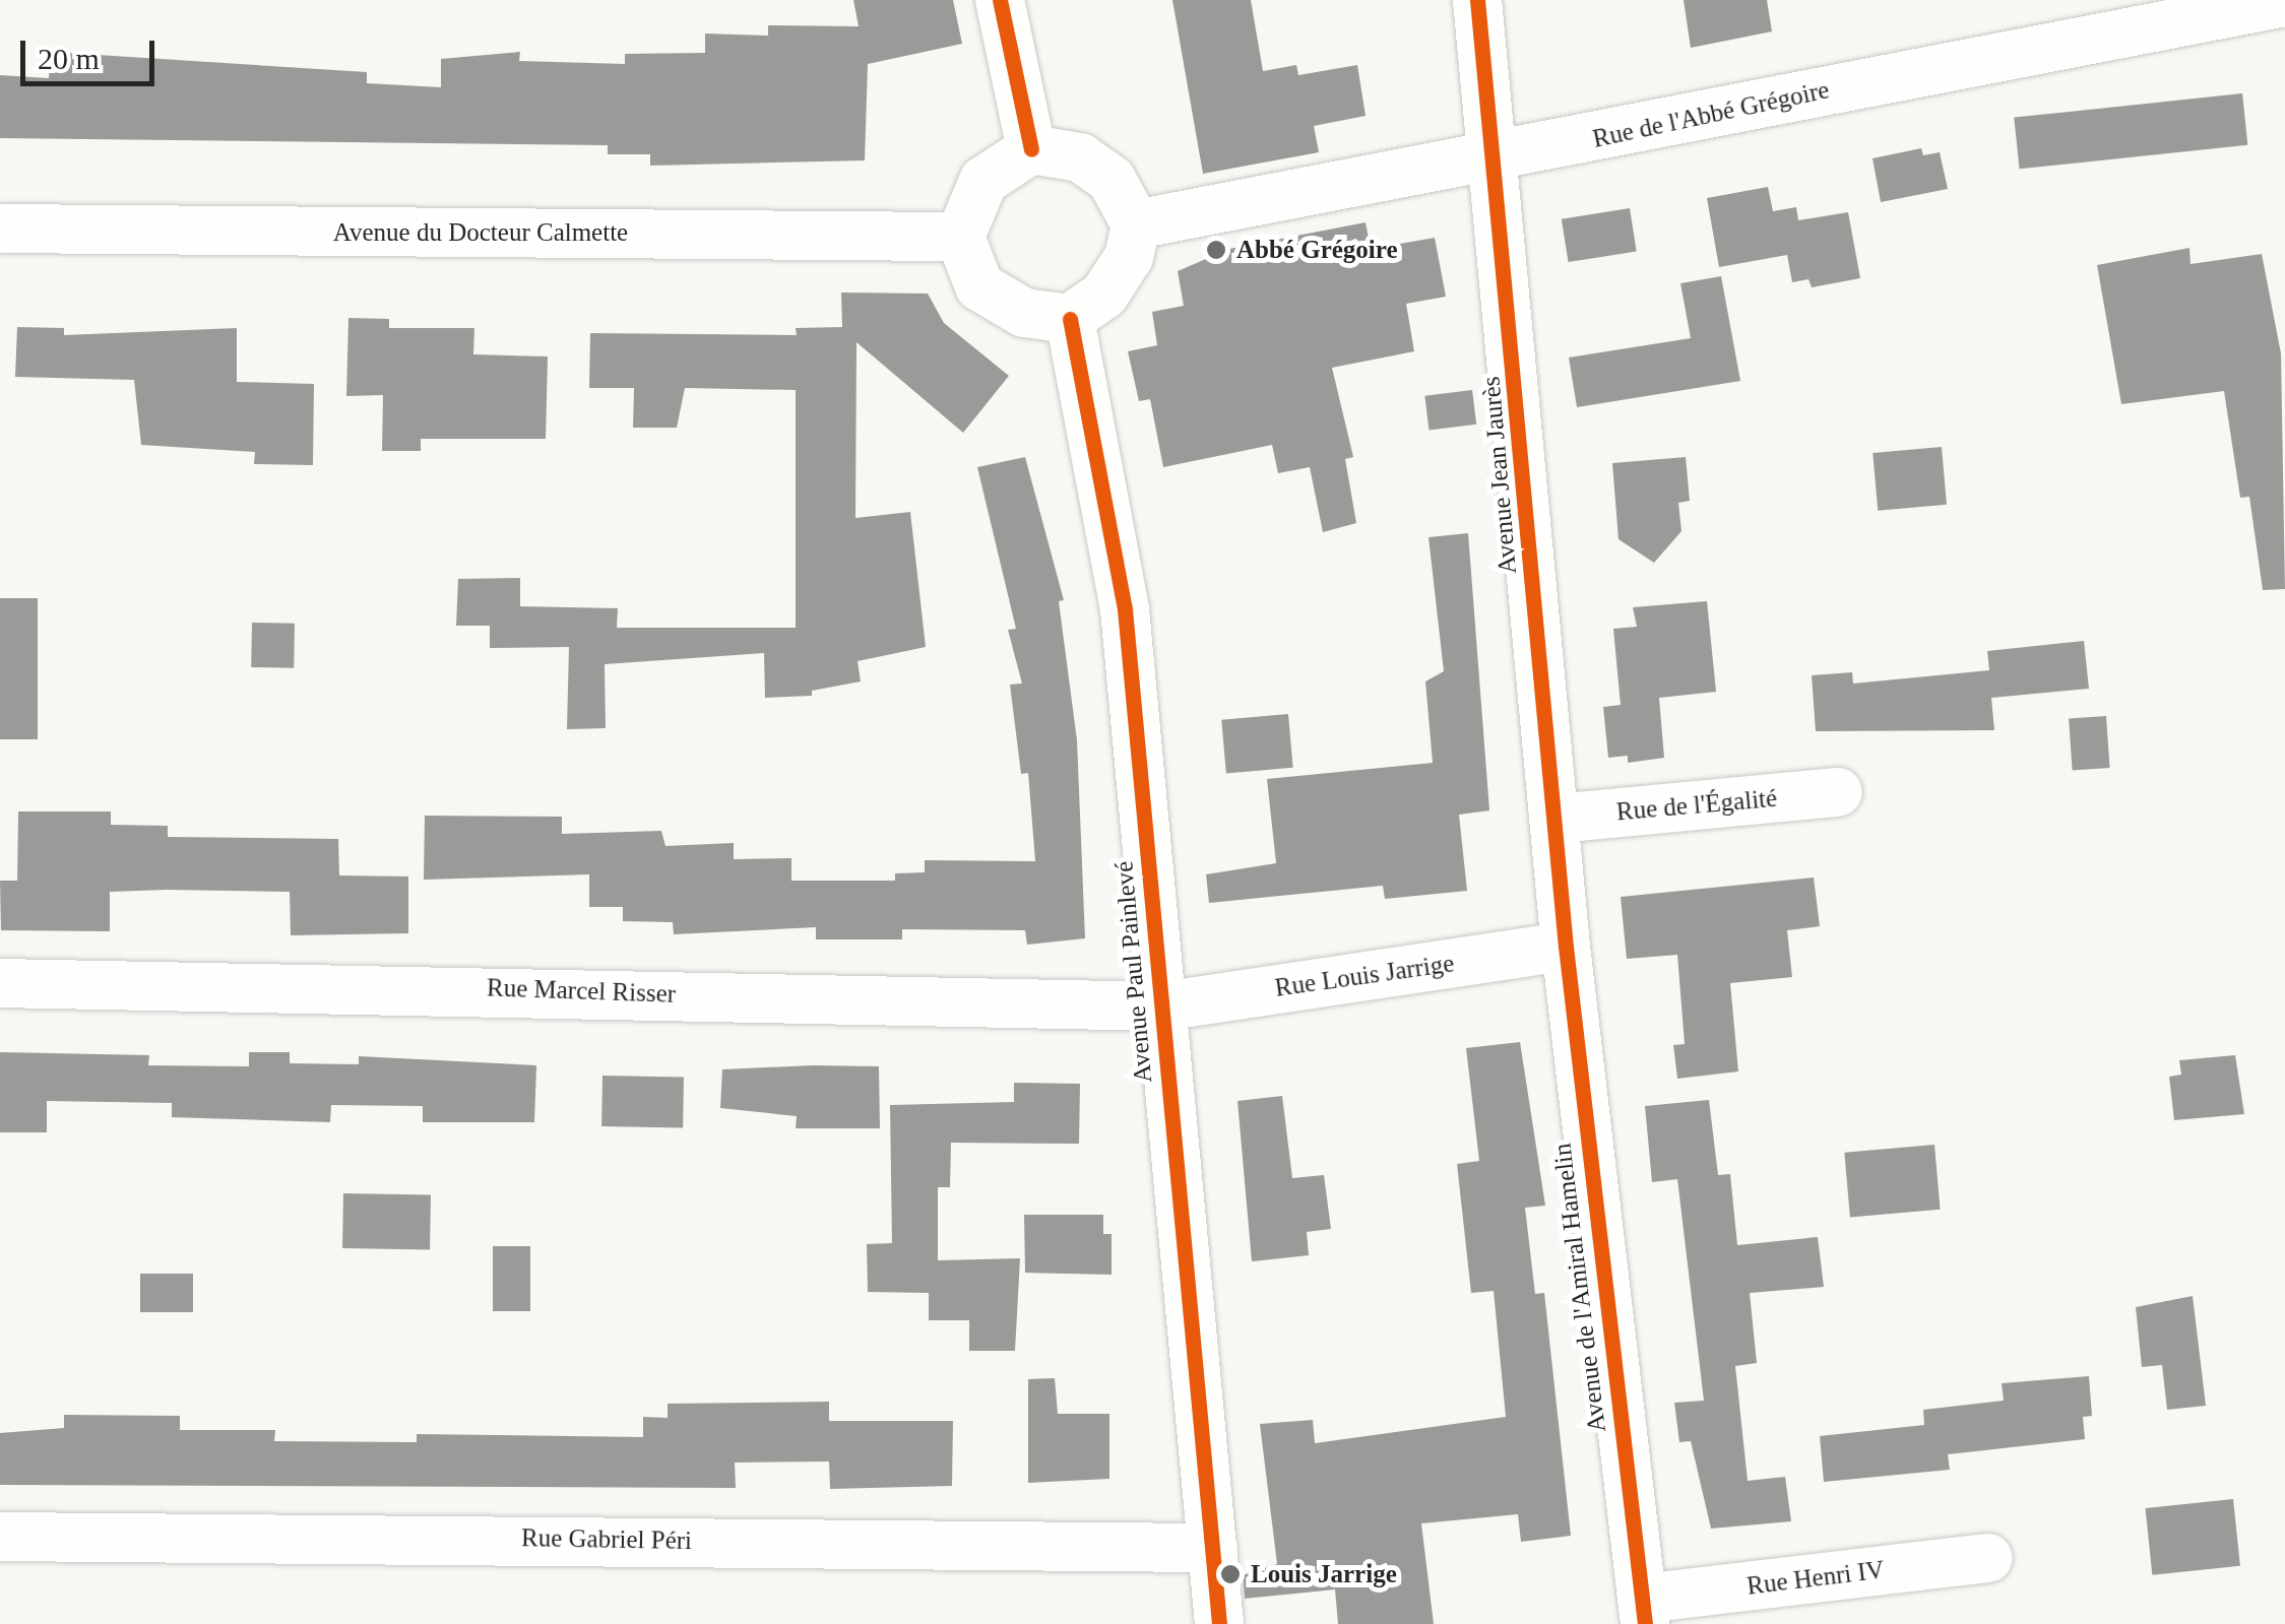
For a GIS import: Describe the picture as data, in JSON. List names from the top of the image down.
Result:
{
  "streets": {
    "street": [
      "Rue de l'Abbé Grégoire",
      "Avenue du Docteur Calmette",
      "Avenue Jean Jaurès",
      "Rue de l'Égalité",
      "Avenue Paul Painlevé",
      "Rue Louis Jarrige",
      "Rue Marcel Risser",
      "Avenue de l'Amiral Hamelin",
      "Rue Gabriel Péri",
      "Rue Henri IV"
    ]
  },
  "crossings": [
    ["Rue de l'Abbé Grégoire", "Avenue du Docteur Calmette"],
    ["Rue de l'Abbé Grégoire", "Avenue Jean Jaurès"],
    ["Rue de l'Abbé Grégoire", "Avenue Paul Painlevé"],
    ["Avenue du Docteur Calmette", "Avenue Paul Painlevé"],
    ["Avenue Jean Jaurès", "Rue de l'Égalité"],
    ["Avenue Jean Jaurès", "Rue Louis Jarrige"],
    ["Avenue Jean Jaurès", "Avenue de l'Amiral Hamelin"],
    ["Avenue Paul Painlevé", "Rue Louis Jarrige"],
    ["Avenue Paul Painlevé", "Rue Marcel Risser"],
    ["Avenue Paul Painlevé", "Rue Gabriel Péri"],
    ["Rue Louis Jarrige", "Rue Marcel Risser"],
    ["Rue Louis Jarrige", "Avenue de l'Amiral Hamelin"],
    ["Avenue de l'Amiral Hamelin", "Rue Henri IV"]
  ],
  "places": ["Abbé Grégoire", "Louis Jarrige"],
  "scale_bar": "20 m"
}
